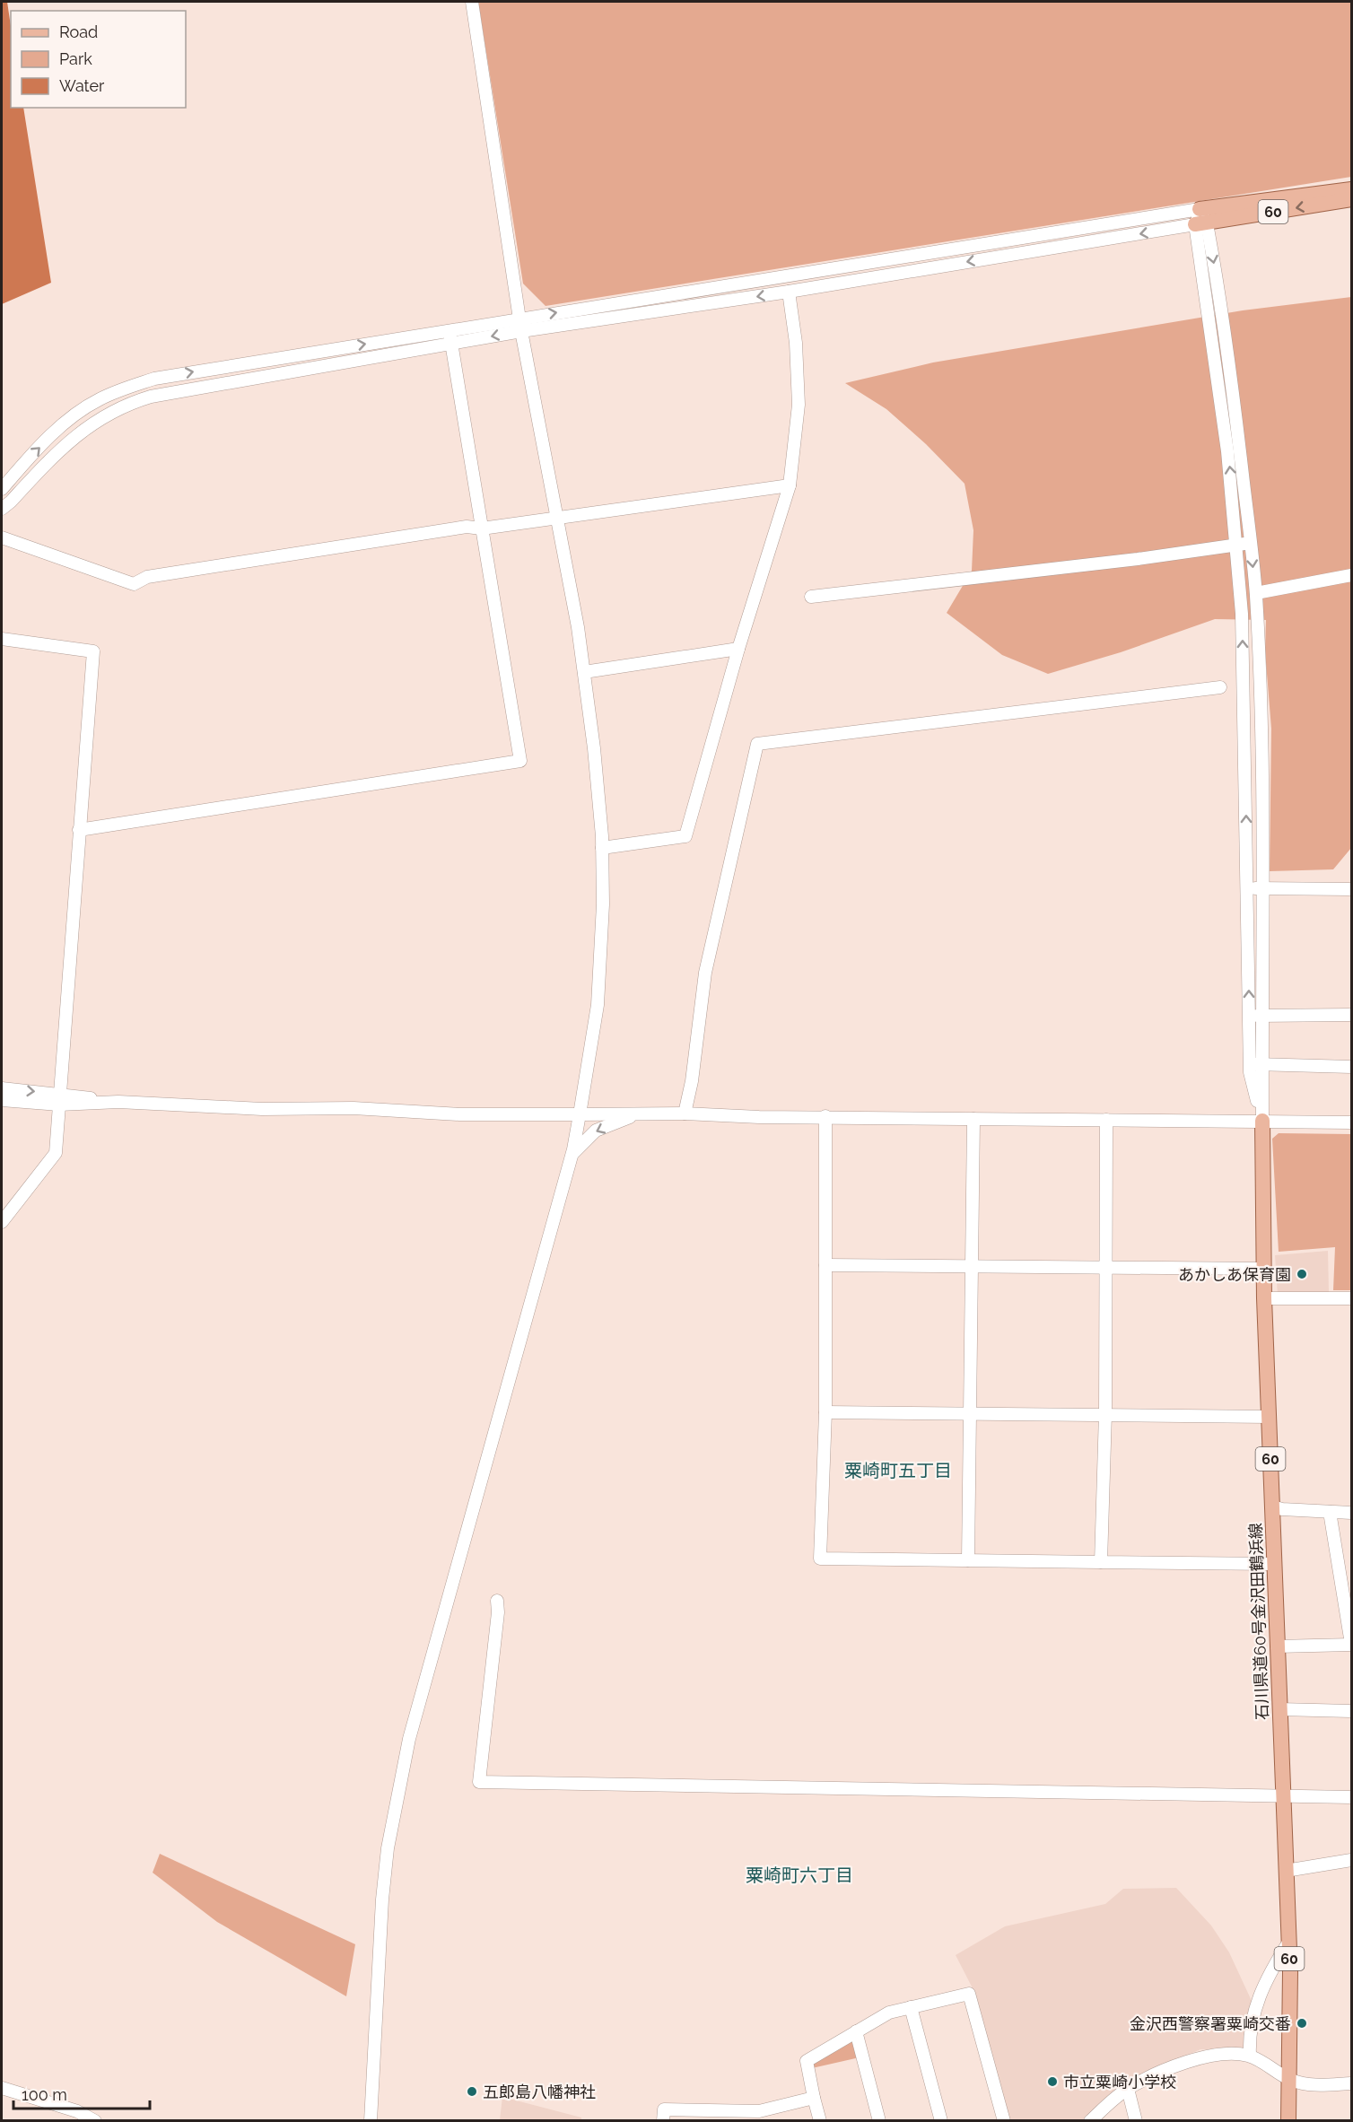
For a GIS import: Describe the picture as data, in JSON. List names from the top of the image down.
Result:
{
  "streets": {
    "main road": ["60", "石川県道60号金沢田鶴浜線"]
  },
  "districts": ["粟崎町五丁目", "粟崎町六丁目"],
  "places": [
    "あかしあ保育園",
    "金沢西警察署粟崎交番",
    "市立粟崎小学校",
    "五郎島八幡神社"
  ],
  "legend": ["Road", "Park", "Water"],
  "scale_bar": "100 m"
}
